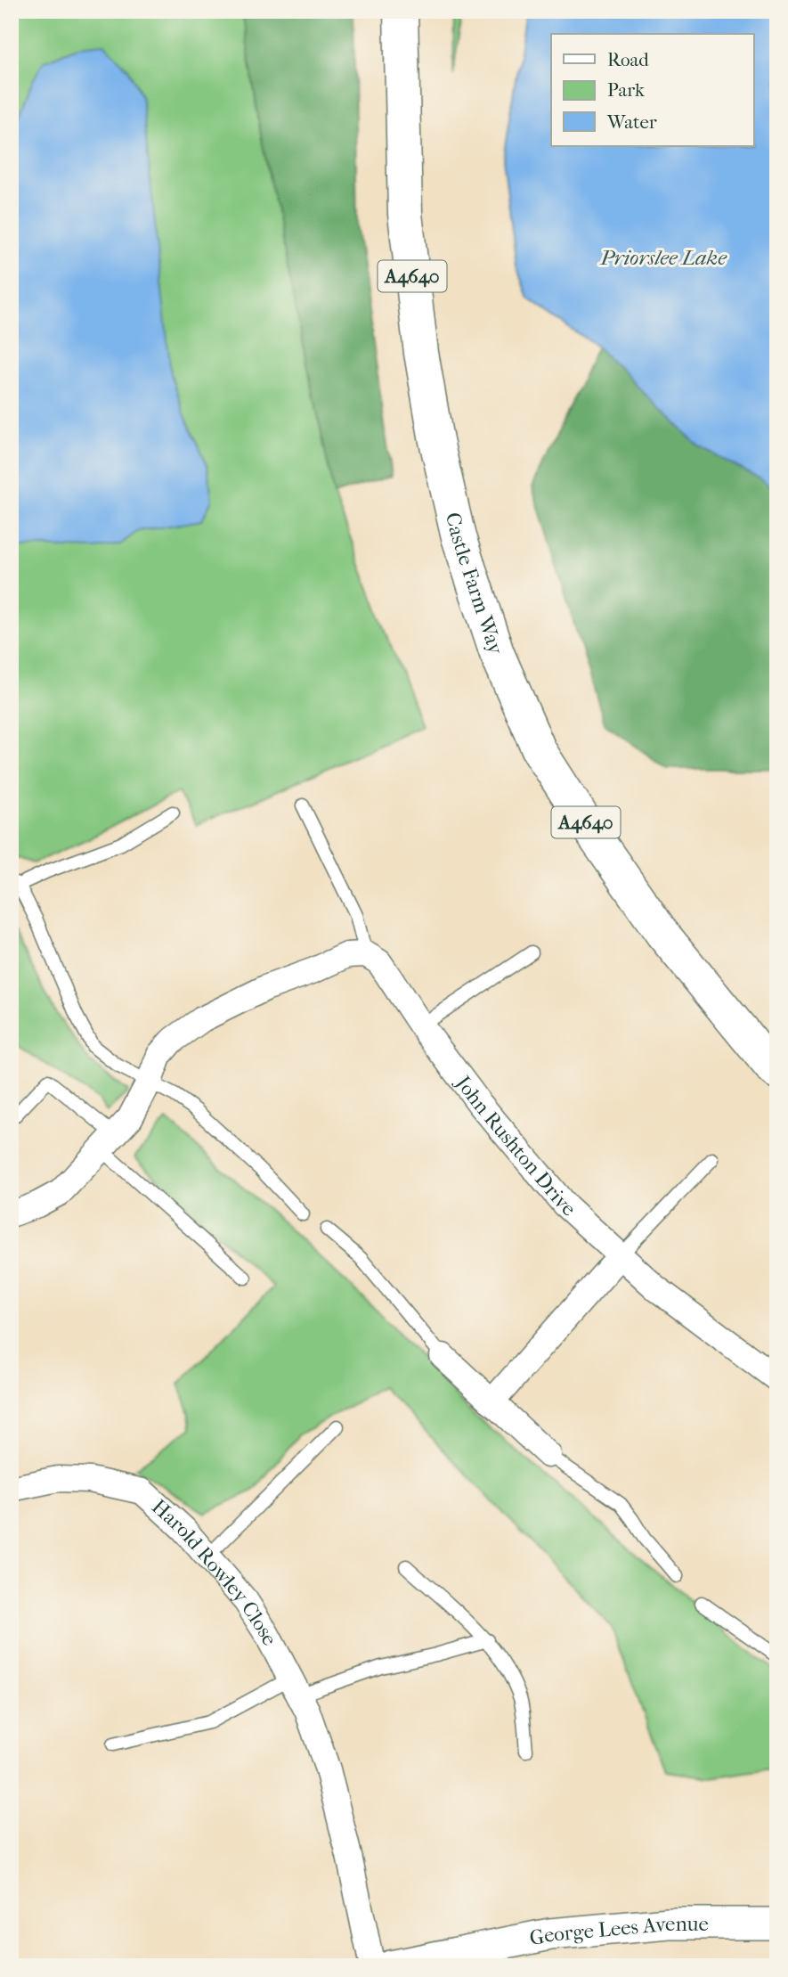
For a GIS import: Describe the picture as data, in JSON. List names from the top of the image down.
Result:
{
  "streets": {
    "main road": ["A4640", "Castle Farm Way"],
    "street": ["John Rushton Drive", "Harold Rowley Close", "George Lees Avenue"]
  },
  "water": ["Priorslee Lake"],
  "legend": ["Road", "Park", "Water"]
}
